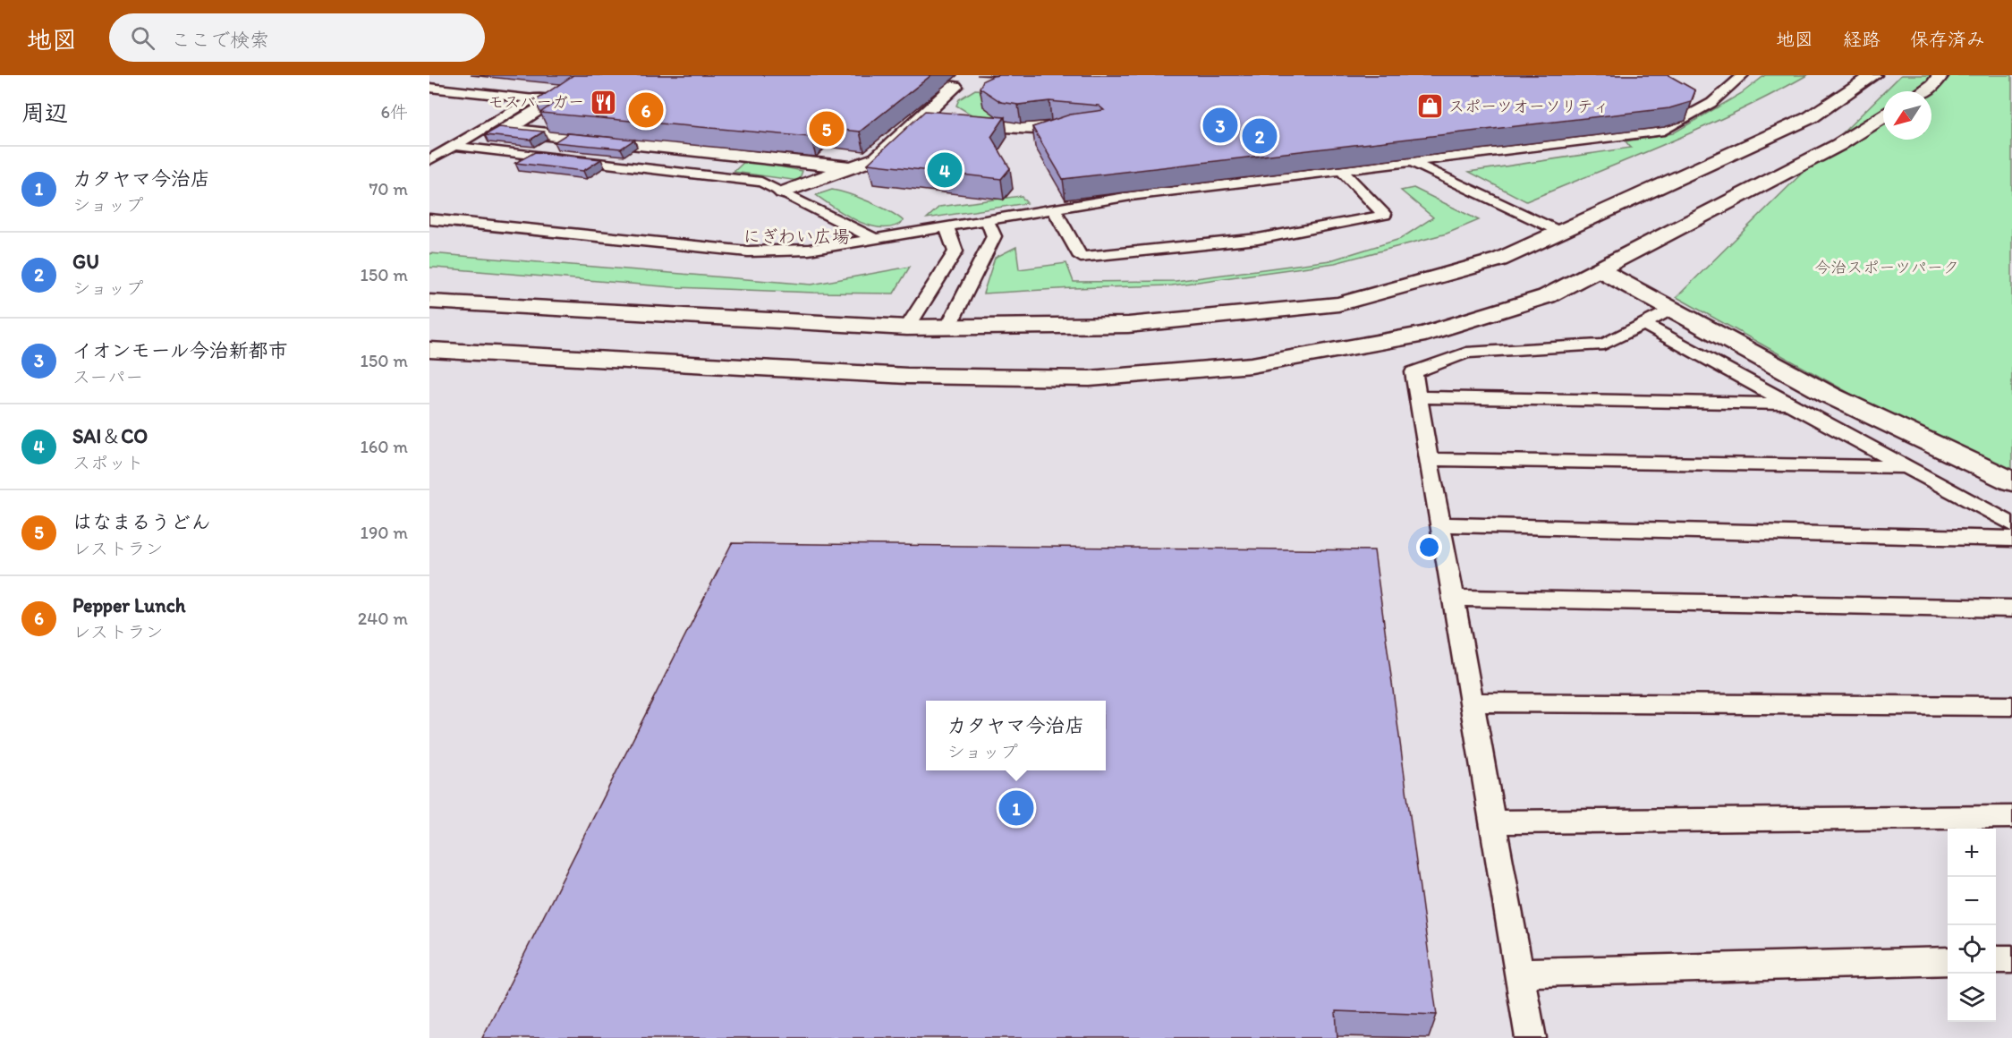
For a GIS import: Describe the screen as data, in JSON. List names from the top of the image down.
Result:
{
  "districts": ["にぎわい広場"],
  "parks": ["今治スポーツパーク"],
  "places": {
    "restaurant": ["モスバーガー"],
    "shop": ["スポーツオーソリティ"]
  },
  "north": "bottom left",
  "page": {
    "header": "地図",
    "search": "ここで検索",
    "nav": ["地図", "経路", "保存済み"],
    "heading": ["周辺", "6件"],
    "pins": [
      "6",
      "3",
      "5",
      "2",
      "4",
      "1"
    ],
    "list": [
      {
        "mark": "1",
        "name": "カタヤマ今治店",
        "note": "ショップ",
        "value": "70 m"
      },
      {
        "mark": "2",
        "name": "GU",
        "note": "ショップ",
        "value": "150 m"
      },
      {
        "mark": "3",
        "name": "イオンモール今治新都市",
        "note": "スーパー",
        "value": "150 m"
      },
      {
        "mark": "4",
        "name": "SAI＆CO",
        "note": "スポット",
        "value": "160 m"
      },
      {
        "mark": "5",
        "name": "はなまるうどん",
        "note": "レストラン",
        "value": "190 m"
      },
      {
        "mark": "6",
        "name": "Pepper Lunch",
        "note": "レストラン",
        "value": "240 m"
      }
    ],
    "popup": ["カタヤマ今治店", "ショップ"],
    "map_buttons": ["+", "−"]
  }
}
